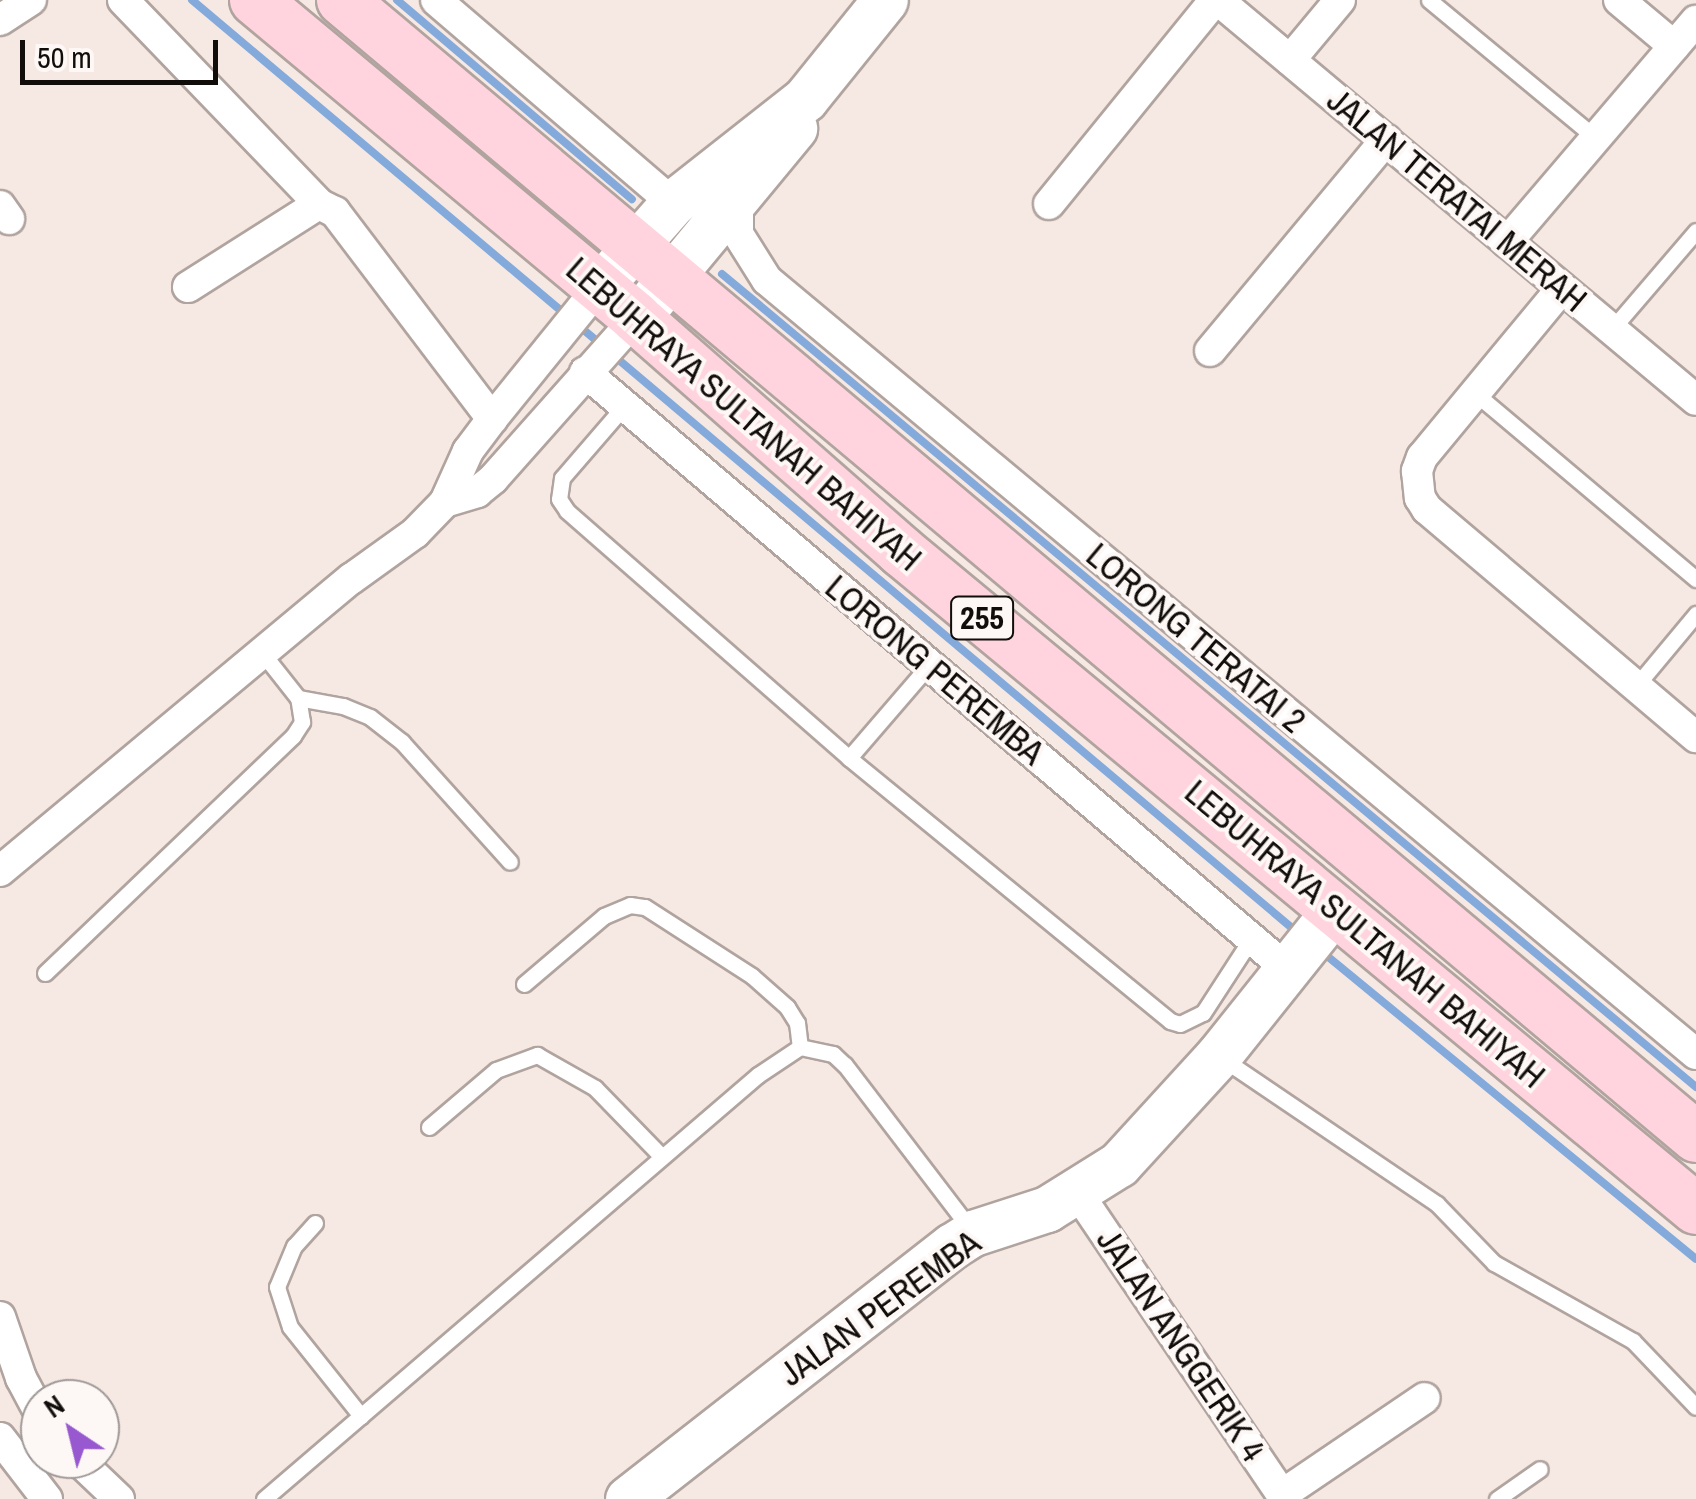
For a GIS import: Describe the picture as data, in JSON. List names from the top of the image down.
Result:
{
  "streets": {
    "main road": ["LEBUHRAYA SULTANAH BAHIYAH", "255"],
    "street": [
      "JALAN TERATAI MERAH",
      "LORONG TERATAI 2",
      "LORONG PEREMBA",
      "JALAN PEREMBA",
      "JALAN ANGGERIK 4"
    ]
  },
  "crossings": [
    ["LEBUHRAYA SULTANAH BAHIYAH", "LORONG PEREMBA"],
    ["LEBUHRAYA SULTANAH BAHIYAH", "JALAN PEREMBA"],
    ["LORONG PEREMBA", "JALAN PEREMBA"],
    ["JALAN PEREMBA", "JALAN ANGGERIK 4"]
  ],
  "scale_bar": "50 m",
  "north": "top left"
}
